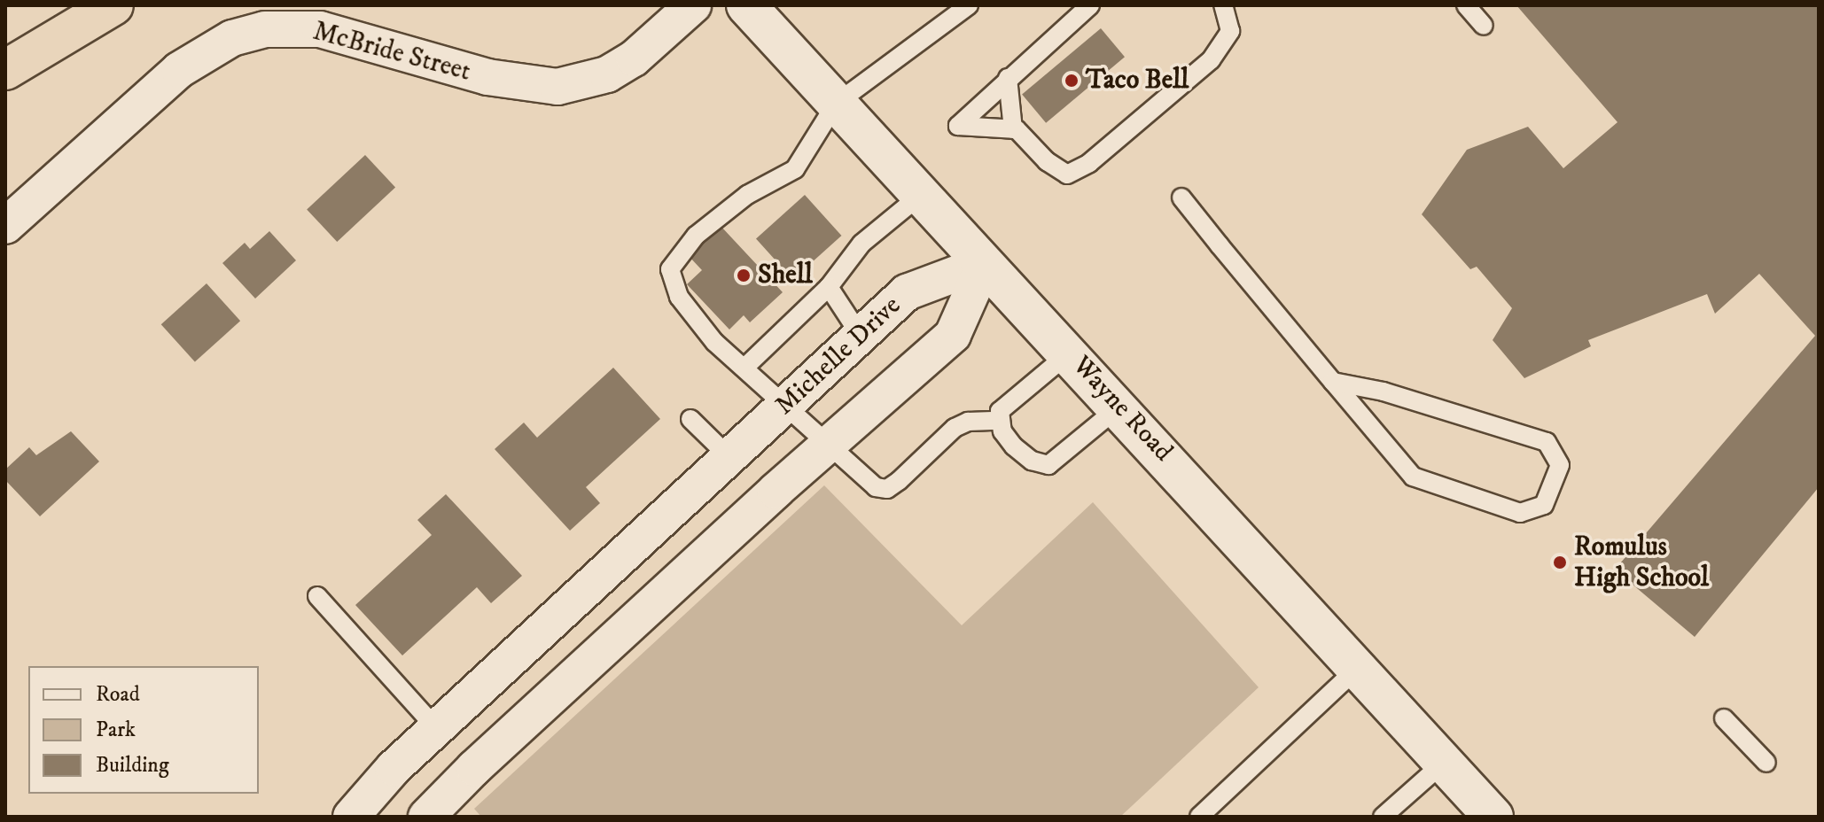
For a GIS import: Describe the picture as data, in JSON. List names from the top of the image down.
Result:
{
  "streets": {
    "main road": ["Wayne Road"],
    "street": ["McBride Street", "Michelle Drive"]
  },
  "crossings": [
    ["Michelle Drive", "Wayne Road"]
  ],
  "places": ["Taco Bell", "Shell", "Romulus High School"],
  "legend": ["Road", "Park", "Building"]
}
